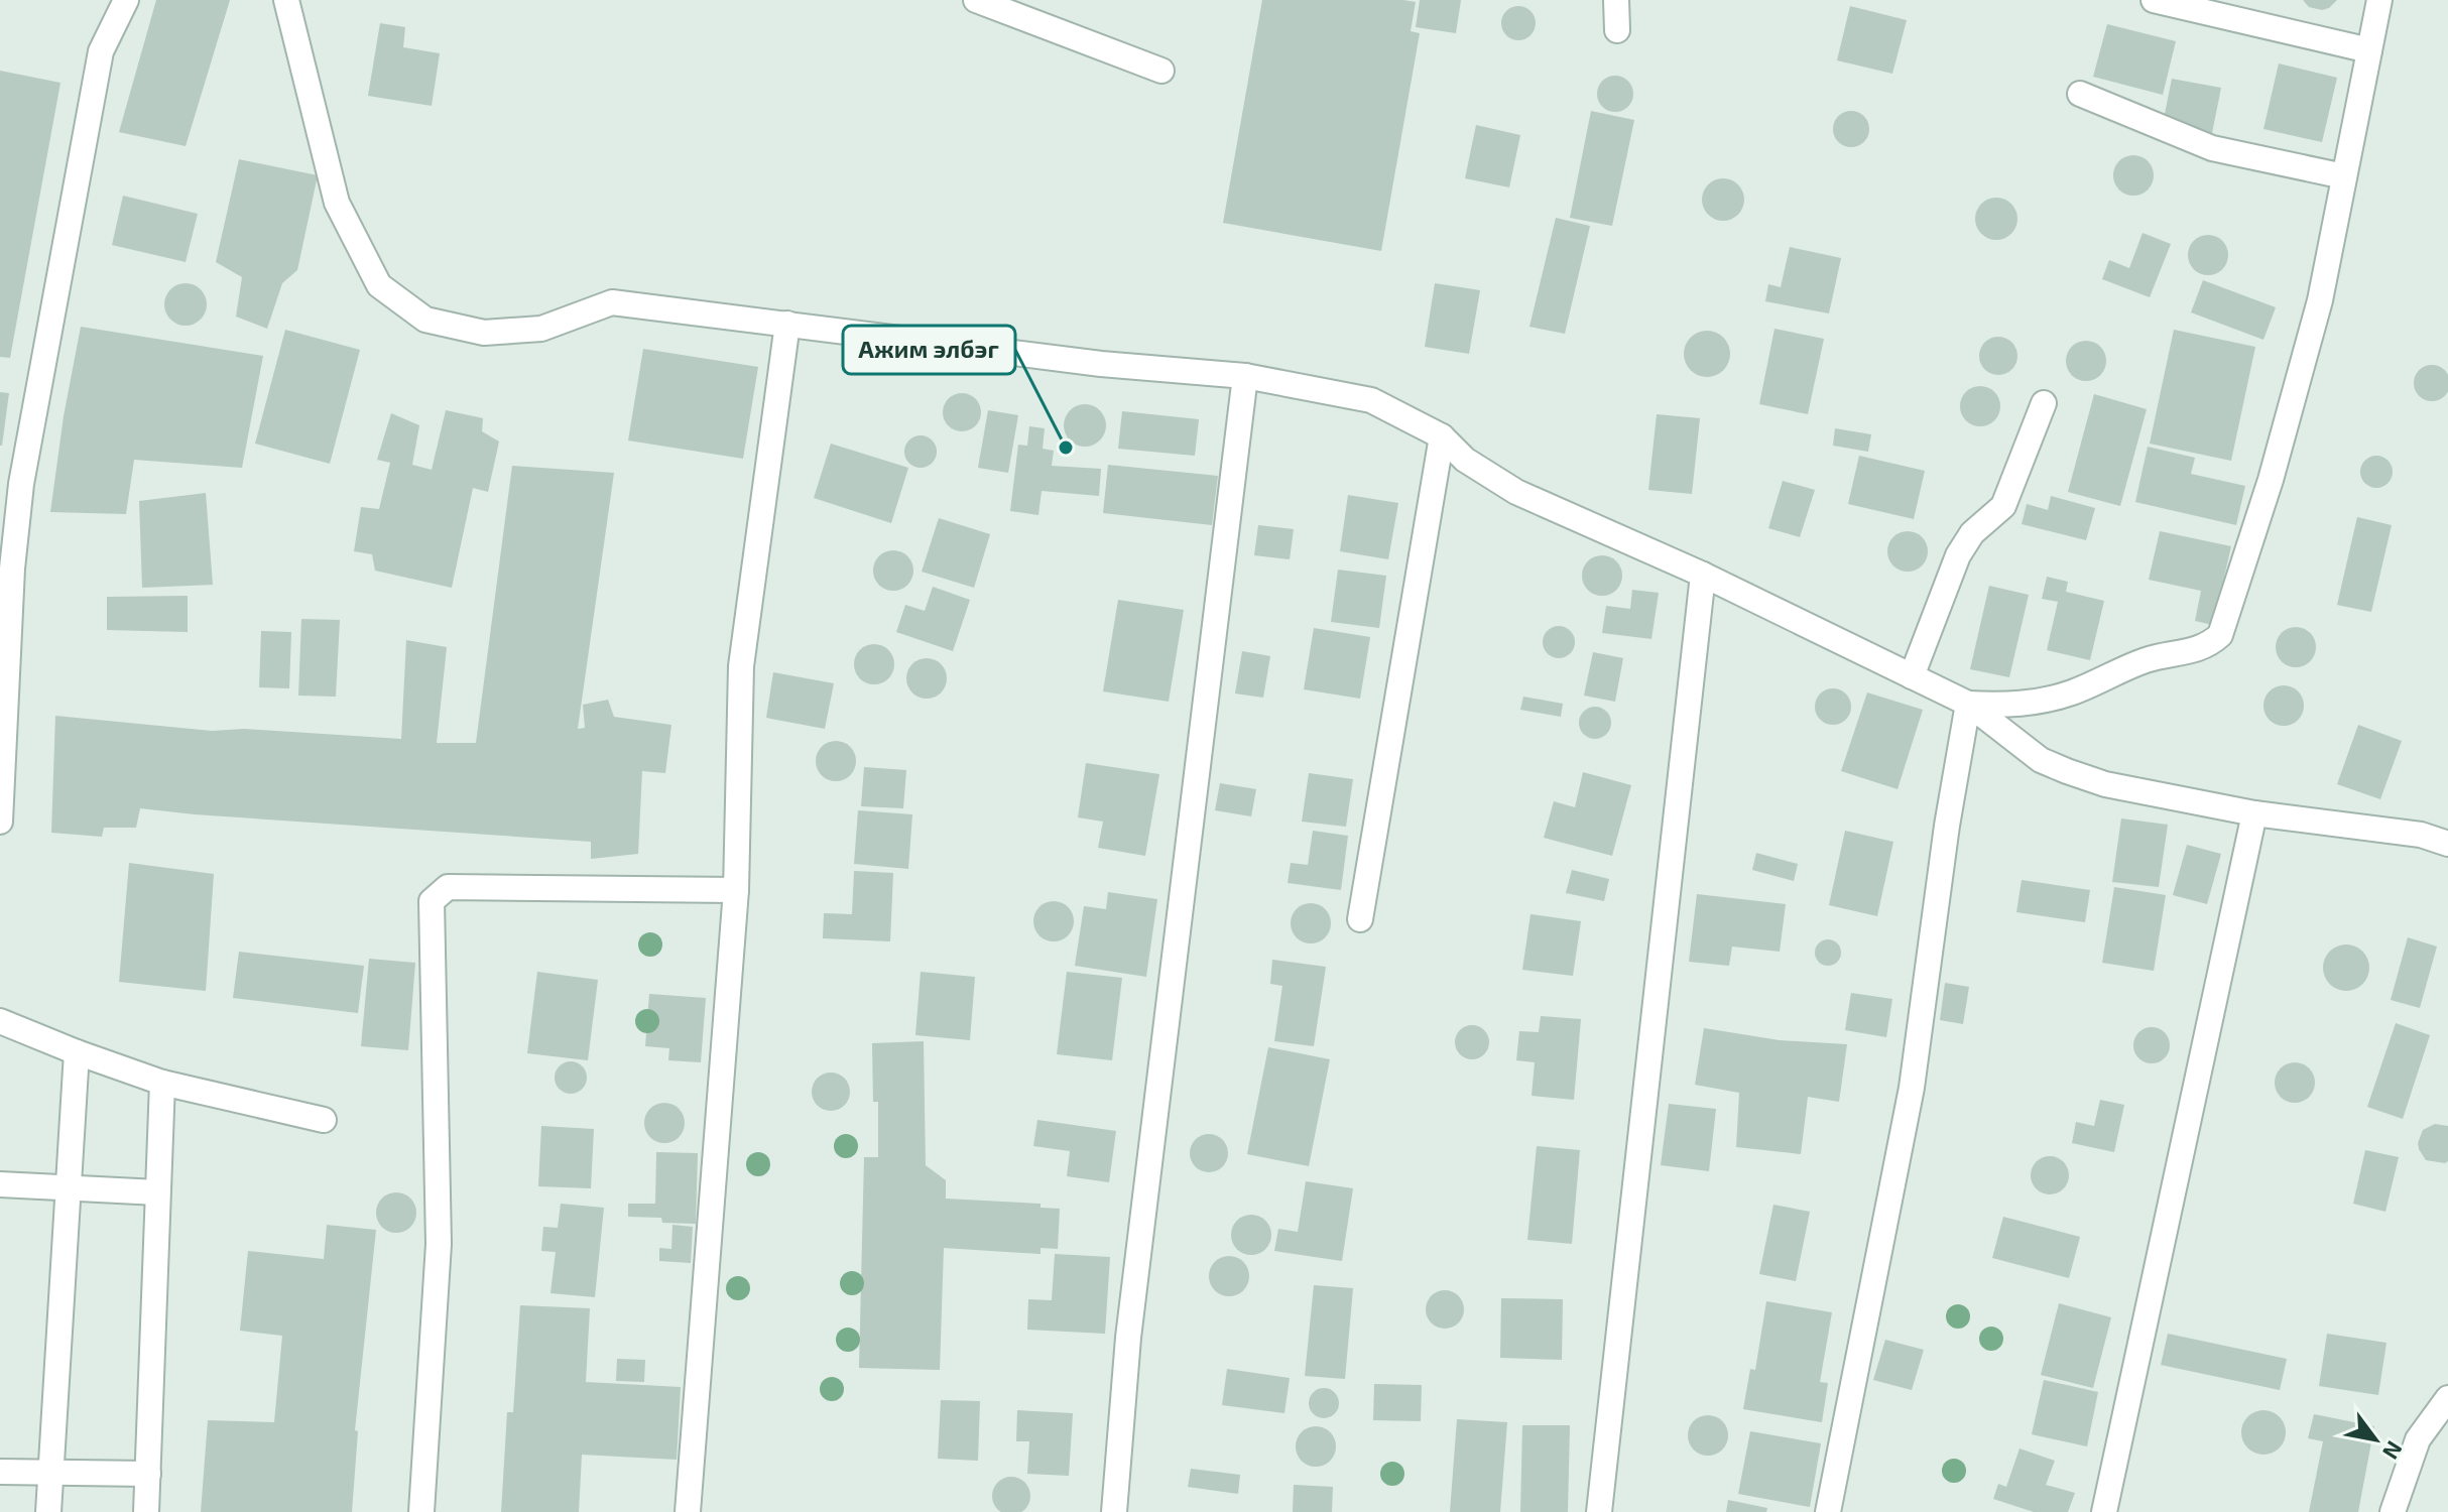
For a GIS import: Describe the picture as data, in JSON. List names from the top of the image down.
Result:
{
  "places": ["Ажим элбэг"],
  "north": "bottom right"
}
